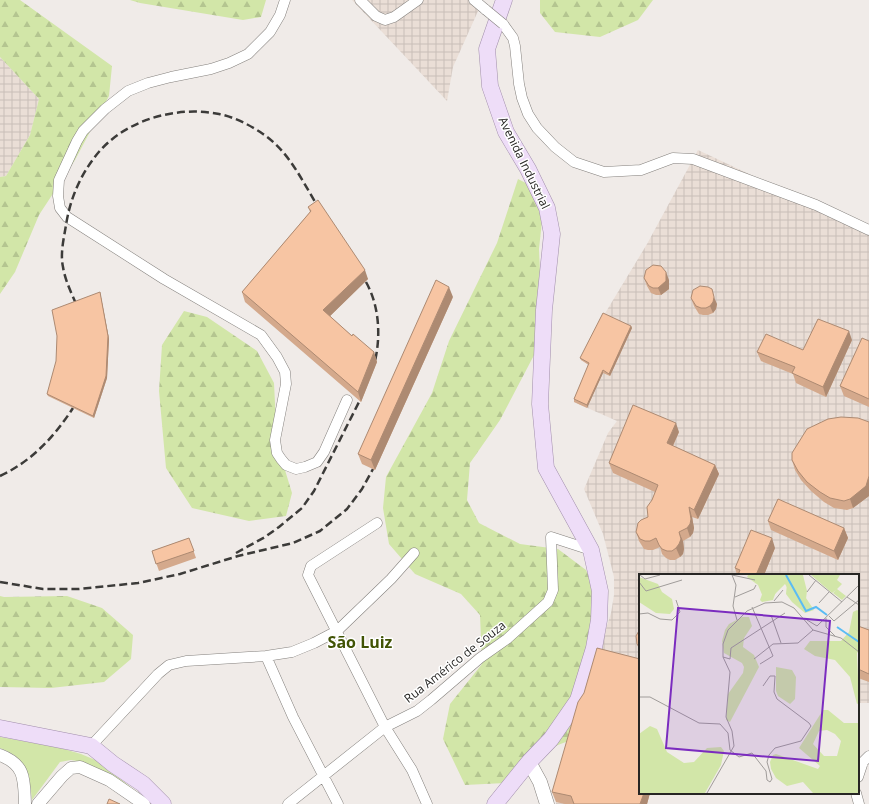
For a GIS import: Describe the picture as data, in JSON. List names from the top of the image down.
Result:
{
  "streets": {
    "main road": ["Avenida Industrial"],
    "street": ["Rua Américo de Souza"]
  },
  "crossings": [
    ["Avenida Industrial", "Rua Américo de Souza"]
  ],
  "districts": ["São Luiz"]
}
